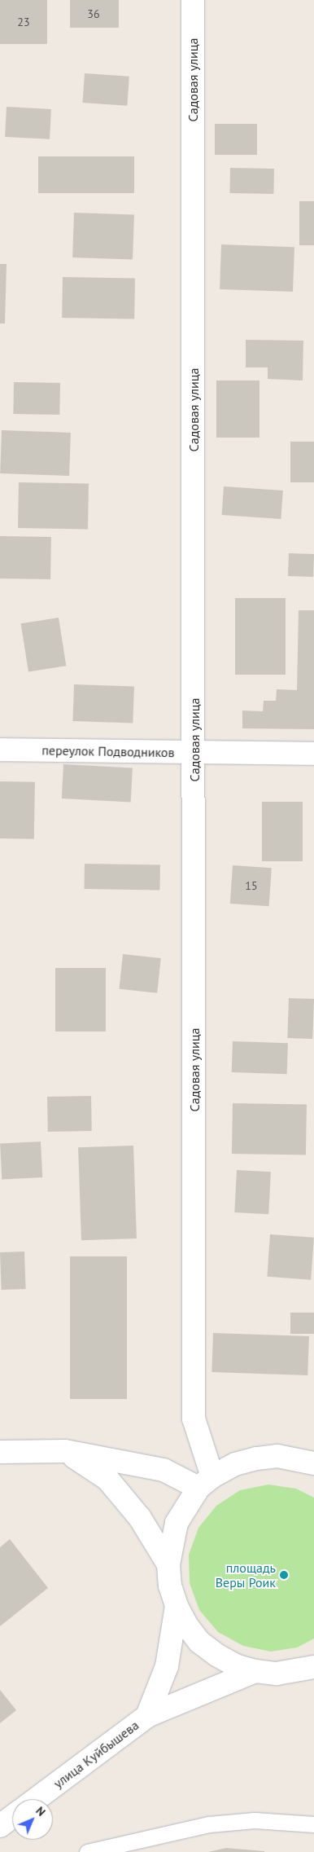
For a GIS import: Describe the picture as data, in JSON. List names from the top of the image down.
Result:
{
  "streets": {
    "main road": ["Садовая улица", "переулок Подводников", "улица Куйбышева"]
  },
  "crossings": [
    ["Садовая улица", "переулок Подводников"]
  ],
  "places": ["площадь Веры Роик"],
  "house_numbers": ["36", "23", "15"],
  "north": "top right"
}
